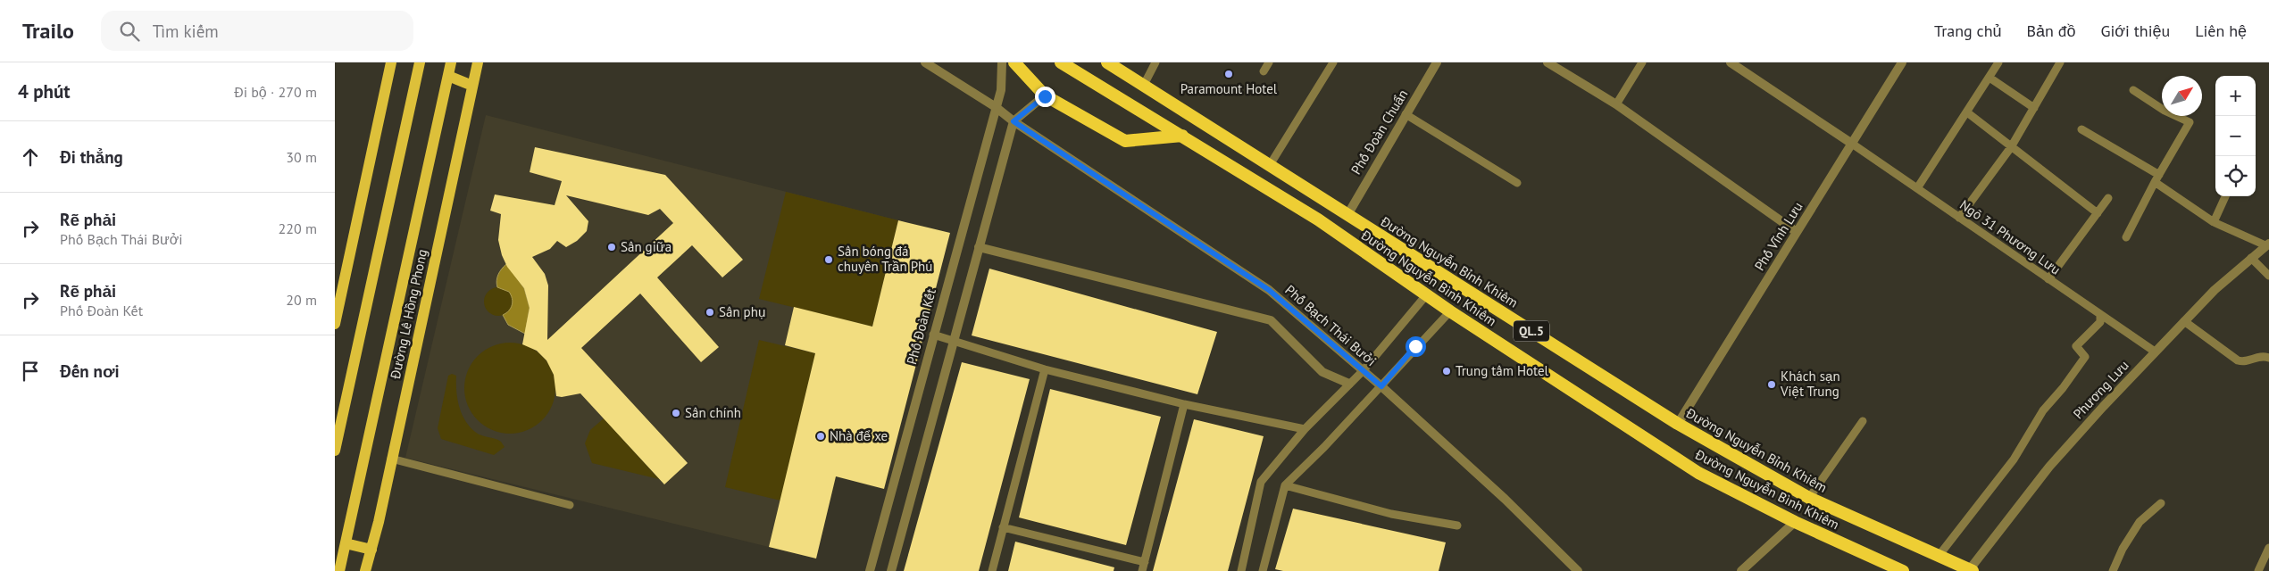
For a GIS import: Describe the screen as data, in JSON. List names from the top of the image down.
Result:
{
  "streets": {
    "highway": ["Đường Nguyễn Bỉnh Khiêm", "Đường Nguyễn Bình Khiêm", "QL.5"],
    "main road": ["Đường Lê Hồng Phong"],
    "street": [
      "Phố Đoàn Chuẩn",
      "Phố Vĩnh Lưu",
      "Phố Bạch Thái Bưởi",
      "Phố Đoàn Kết",
      "Phương Lưu"
    ],
    "lane": ["Ngõ 31 Phương Lưu"]
  },
  "crossings": [
    ["Phố Đoàn Chuẩn", "Đường Nguyễn Bỉnh Khiêm"],
    ["Phố Vĩnh Lưu", "Ngõ 31 Phương Lưu"],
    ["Phố Vĩnh Lưu", "Đường Nguyễn Bỉnh Khiêm"],
    ["Ngõ 31 Phương Lưu", "Phương Lưu"],
    ["Đường Nguyễn Bỉnh Khiêm", "Phương Lưu"],
    ["Phố Bạch Thái Bưởi", "Phố Đoàn Kết"]
  ],
  "places": [
    "Paramount Hotel",
    "Sân giữa",
    "Sân bóng đá chuyên Trần Phú",
    "Sân phụ",
    "Trung tâm Hotel",
    "Khách sạn Việt Trung",
    "Sân chính",
    "Nhà để xe"
  ],
  "north": "top right",
  "page": {
    "header": "Trailo",
    "search": "Tìm kiếm",
    "nav": [
      "Trang chủ",
      "Bản đồ",
      "Giới thiệu",
      "Liên hệ"
    ],
    "heading": ["4 phút", "Đi bộ · 270 m"],
    "map_buttons": ["+", "−"],
    "list": [
      ["Đi thẳng", "30 m"],
      ["Rẽ phải", "Phố Bạch Thái Bưởi", "220 m"],
      ["Rẽ phải", "Phố Đoàn Kết", "20 m"],
      "Đến nơi"
    ]
  }
}
